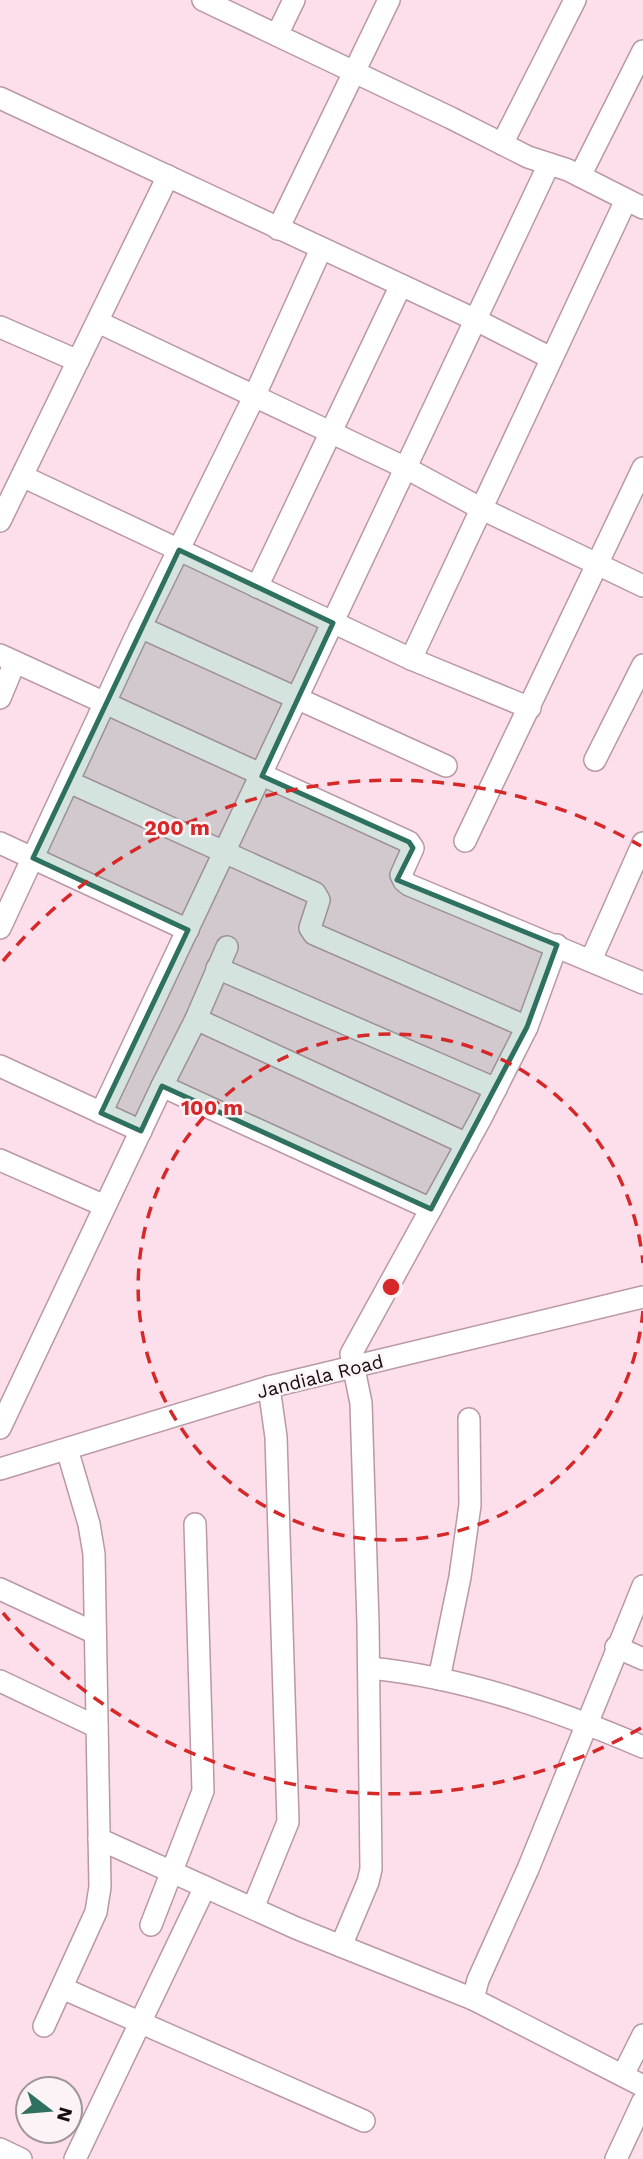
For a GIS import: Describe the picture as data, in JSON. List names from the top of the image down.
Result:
{
  "streets": {
    "street": ["Jandiala Road"]
  },
  "north": "right",
  "rings": ["200 m", "100 m"]
}
